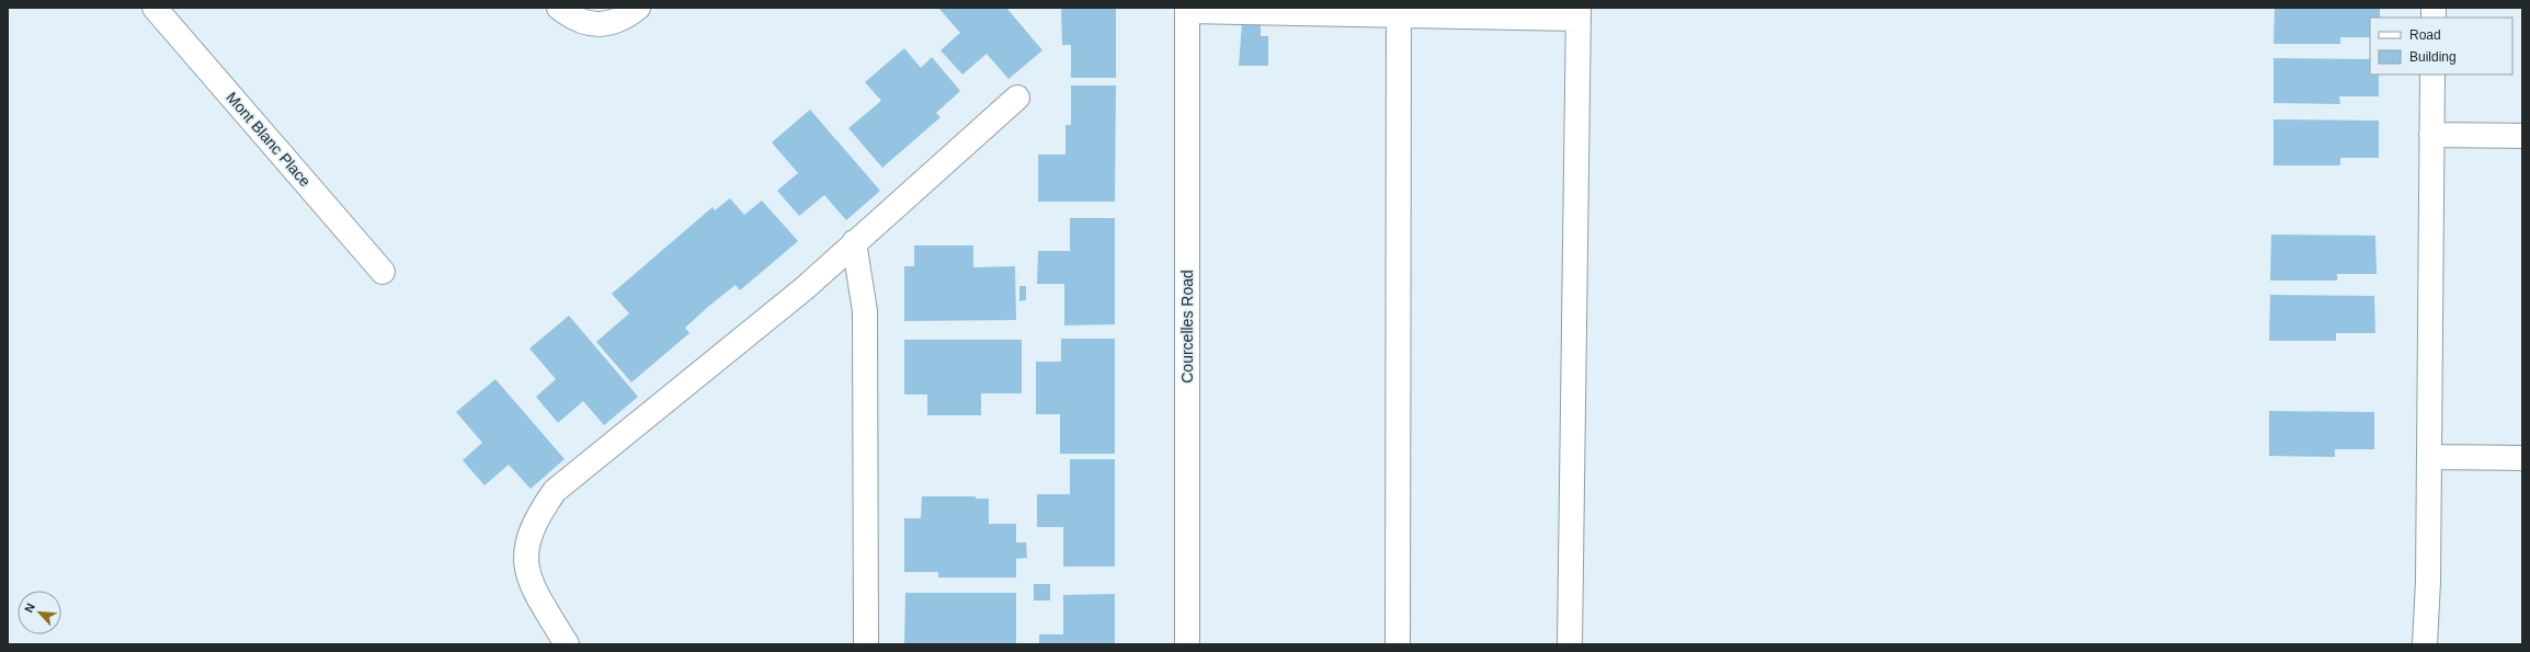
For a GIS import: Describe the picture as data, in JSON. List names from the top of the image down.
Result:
{
  "streets": {
    "street": ["Mont Blanc Place", "Courcelles Road"]
  },
  "legend": ["Road", "Building"],
  "north": "top left"
}
